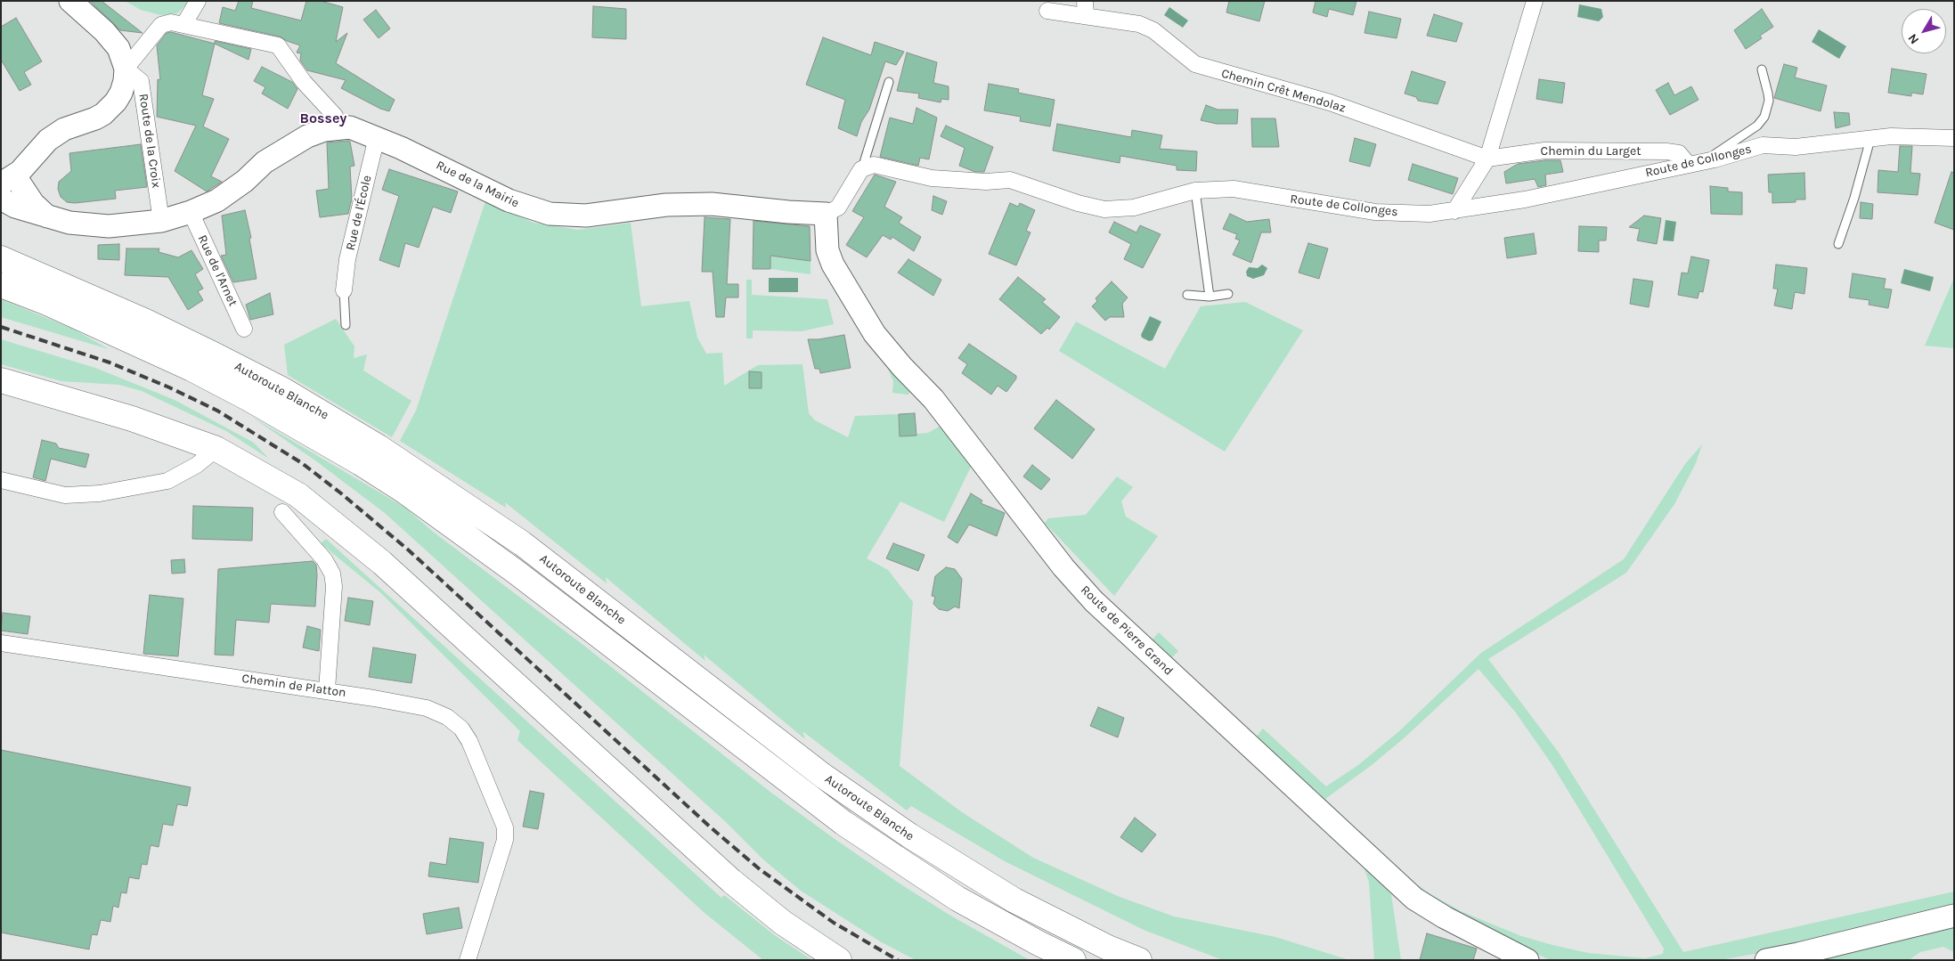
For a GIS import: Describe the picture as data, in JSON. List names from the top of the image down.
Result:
{
  "streets": {
    "main road": ["Autoroute Blanche"],
    "street": [
      "Chemin Crêt Mendolaz",
      "Route de la Croix",
      "Chemin du Larget",
      "Route de Collonges",
      "Rue de la Mairie",
      "Rue de l'École",
      "Rue de l'Arnet",
      "Route de Pierre Grand",
      "Chemin de Platton"
    ]
  },
  "crossings": [
    ["Chemin Crêt Mendolaz", "Chemin du Larget"],
    ["Route de la Croix", "Rue de la Mairie"],
    ["Chemin du Larget", "Route de Collonges"],
    ["Rue de la Mairie", "Rue de l'École"],
    ["Rue de la Mairie", "Rue de l'Arnet"],
    ["Rue de la Mairie", "Route de Pierre Grand"]
  ],
  "districts": ["Bossey"],
  "north": "bottom left"
}
